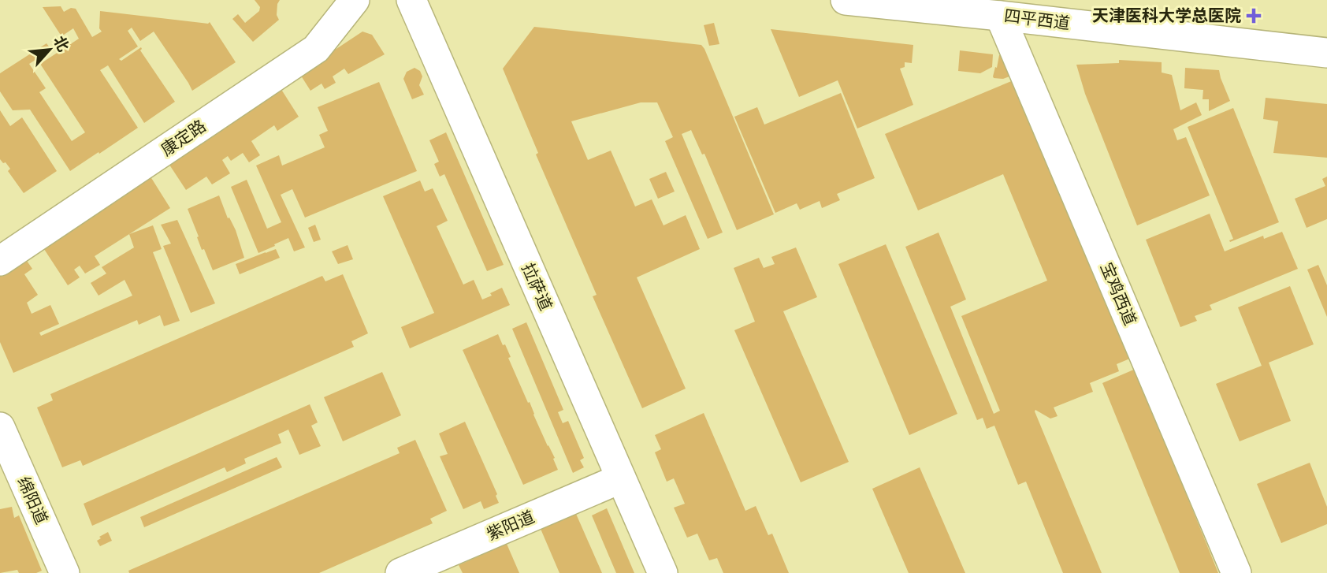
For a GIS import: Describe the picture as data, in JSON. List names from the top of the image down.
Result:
{
  "streets": {
    "street": [
      "四平西道",
      "康定路",
      "拉萨道",
      "宝鸡西道",
      "绵阳道",
      "紫阳道"
    ]
  },
  "crossings": [
    ["四平西道", "宝鸡西道"],
    ["拉萨道", "紫阳道"]
  ],
  "places": {
    "health": ["天津医科大学总医院"]
  },
  "north": "top right"
}
